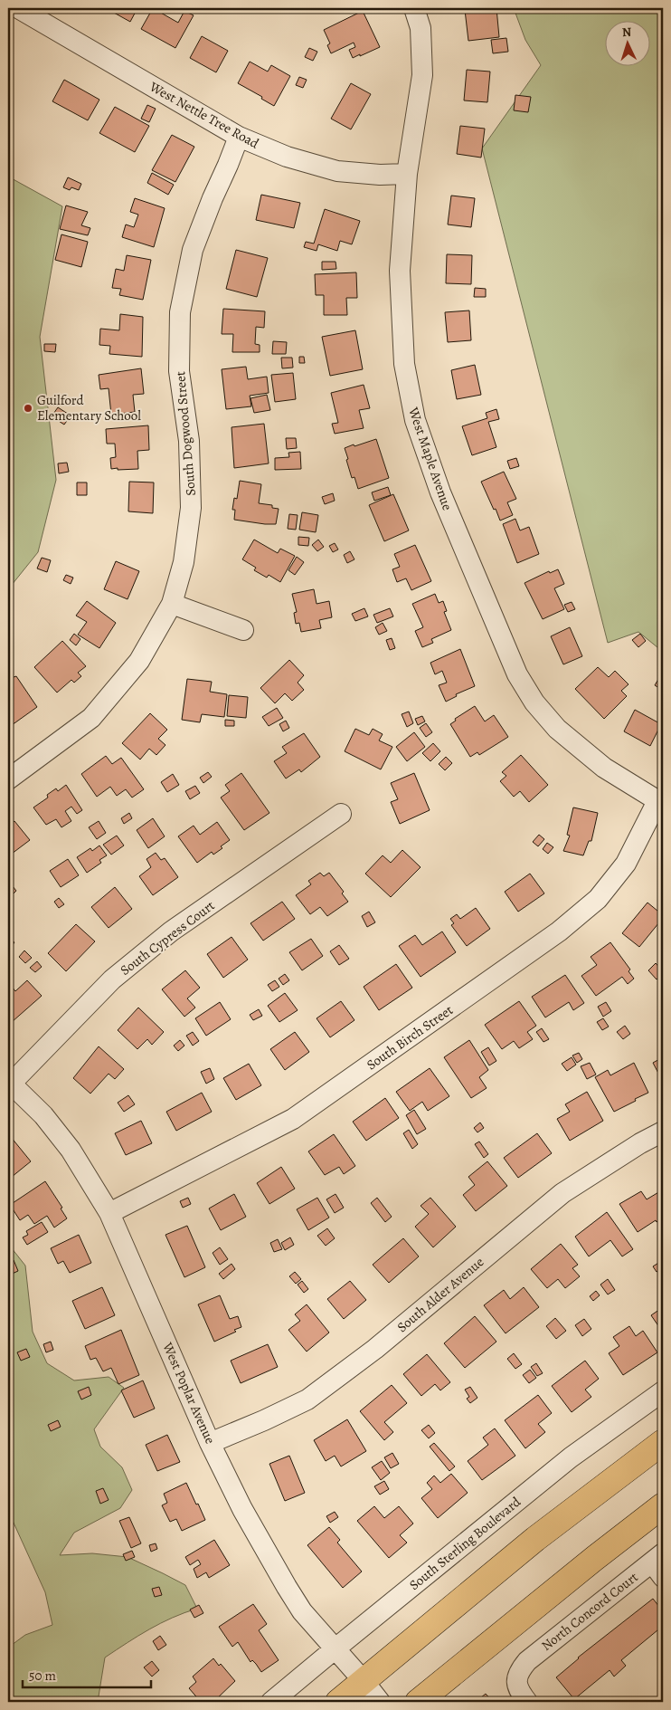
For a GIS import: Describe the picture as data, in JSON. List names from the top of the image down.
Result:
{
  "streets": {
    "street": [
      "West Nettle Tree Road",
      "South Dogwood Street",
      "West Maple Avenue",
      "South Cypress Court",
      "South Birch Street",
      "South Alder Avenue",
      "West Poplar Avenue",
      "South Sterling Boulevard",
      "North Concord Court"
    ]
  },
  "crossings": [
    ["West Nettle Tree Road", "South Dogwood Street"],
    ["West Nettle Tree Road", "West Maple Avenue"],
    ["West Maple Avenue", "South Birch Street"],
    ["South Cypress Court", "West Poplar Avenue"],
    ["South Birch Street", "West Poplar Avenue"],
    ["South Alder Avenue", "West Poplar Avenue"],
    ["West Poplar Avenue", "South Sterling Boulevard"]
  ],
  "places": ["Guilford Elementary School"],
  "scale_bar": "50 m",
  "north": "top"
}
